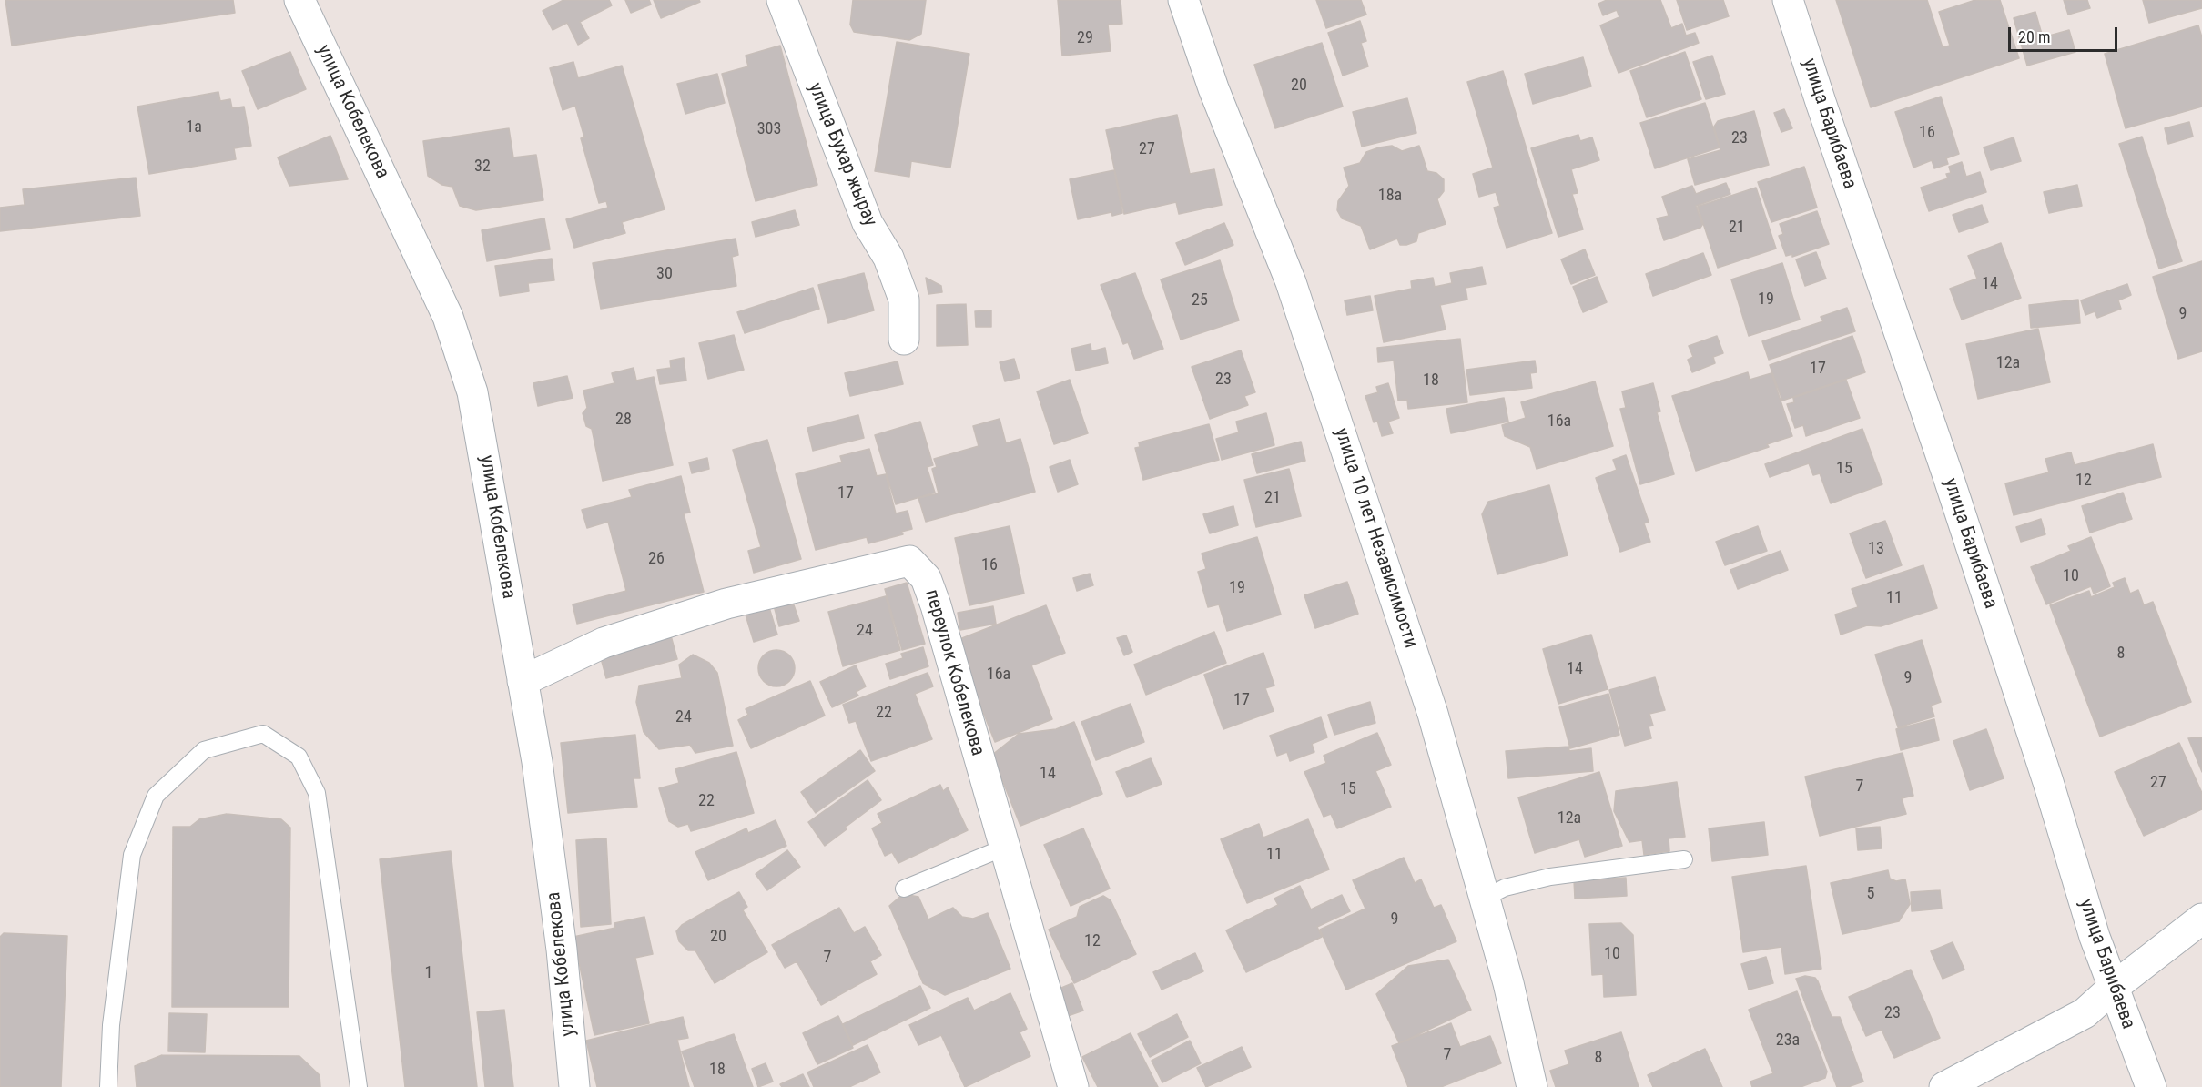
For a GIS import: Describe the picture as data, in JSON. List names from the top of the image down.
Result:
{
  "streets": {
    "street": [
      "улица Кобелекова",
      "улица Барибаева",
      "улица Бухар жырау",
      "улица 10 лет Независимости",
      "переулок Кобелекова"
    ]
  },
  "crossings": [
    ["улица Кобелекова", "переулок Кобелекова"]
  ],
  "house_numbers": [
    "29",
    "20",
    "1а",
    "303",
    "16",
    "23",
    "27",
    "32",
    "18а",
    "21",
    "30",
    "14",
    "19",
    "25",
    "9",
    "12а",
    "17",
    "23",
    "18",
    "28",
    "16а",
    "15",
    "12",
    "17",
    "21",
    "13",
    "26",
    "16",
    "10",
    "19",
    "11",
    "24",
    "8",
    "14",
    "16а",
    "9",
    "17",
    "22",
    "24",
    "14",
    "27",
    "7",
    "15",
    "22",
    "12а",
    "11",
    "5",
    "9",
    "20",
    "12",
    "10",
    "7",
    "1",
    "23",
    "23а",
    "7",
    "8",
    "18"
  ],
  "scale_bar": "20 m"
}
